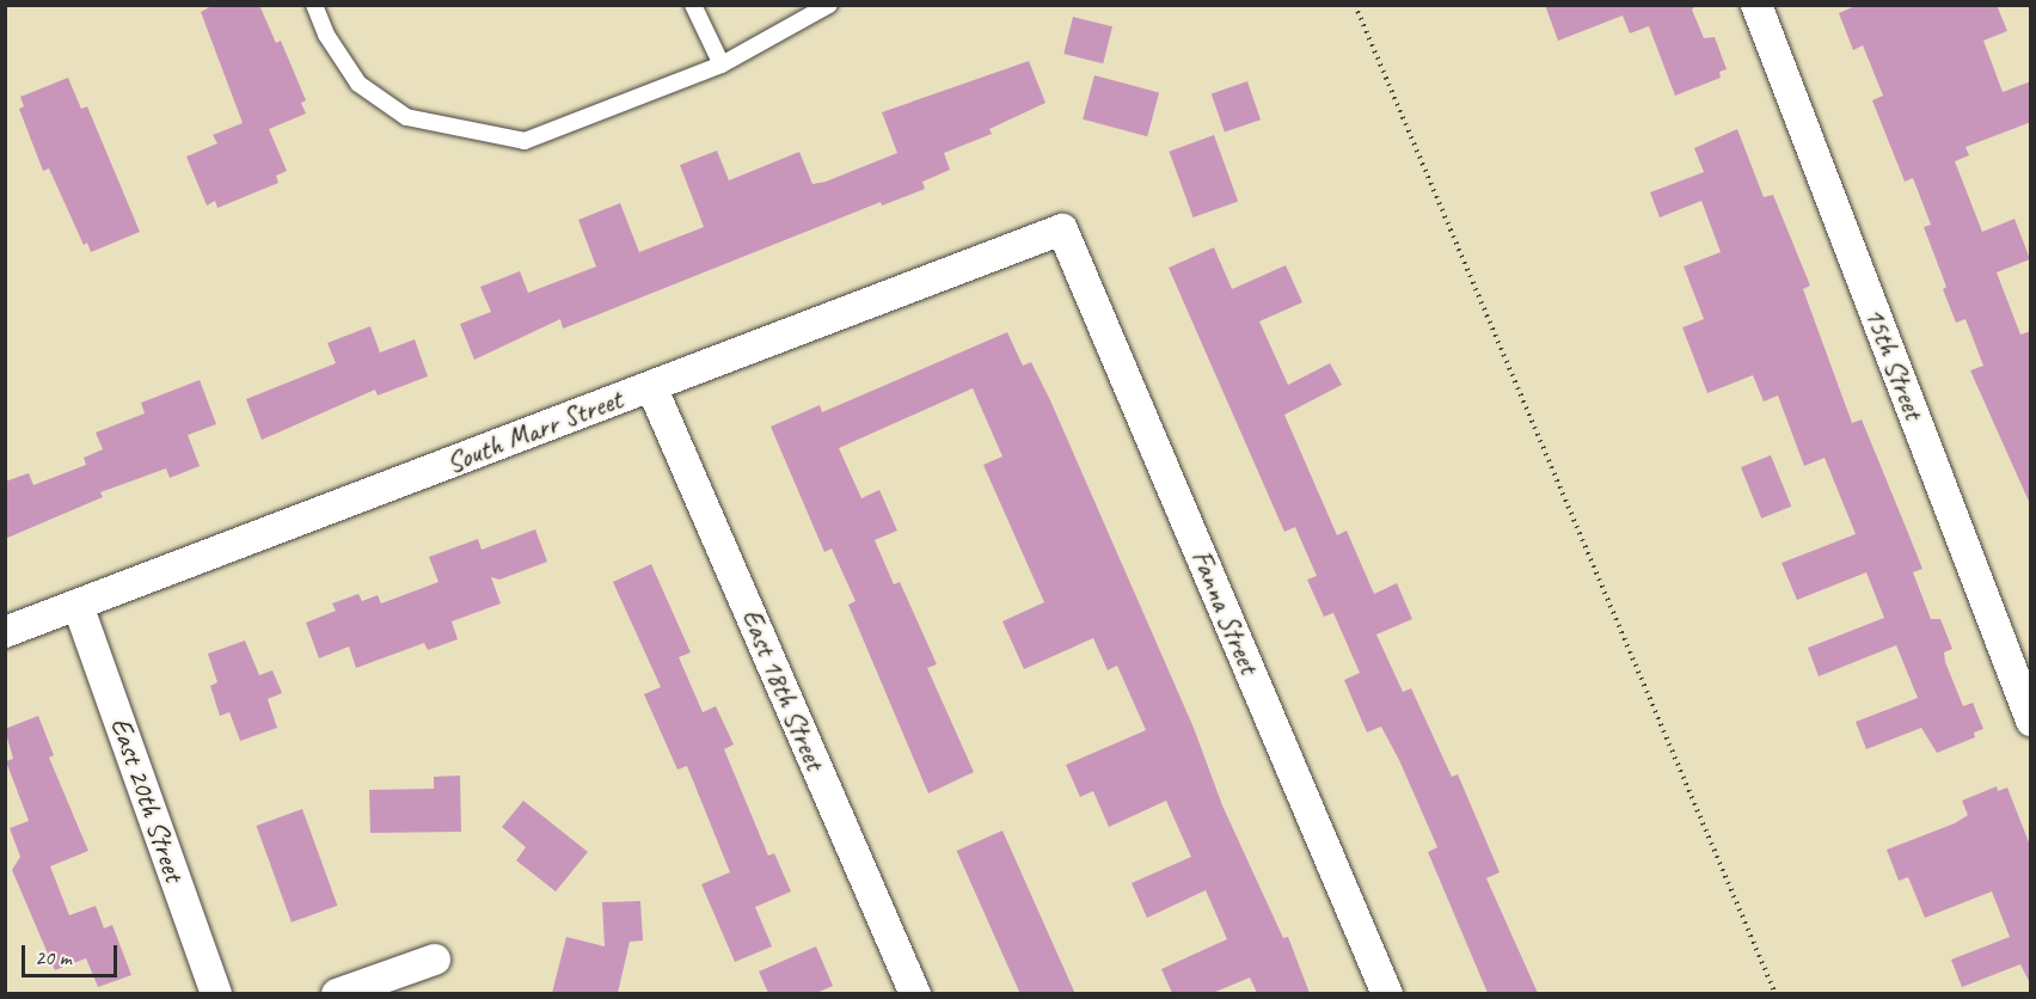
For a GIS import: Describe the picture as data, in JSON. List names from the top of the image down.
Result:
{
  "streets": {
    "street": [
      "15th Street",
      "South Marr Street",
      "Fanna Street",
      "East 18th Street",
      "East 20th Street"
    ]
  },
  "crossings": [
    ["South Marr Street", "Fanna Street"],
    ["South Marr Street", "East 18th Street"],
    ["South Marr Street", "East 20th Street"]
  ],
  "scale_bar": "20 m"
}
